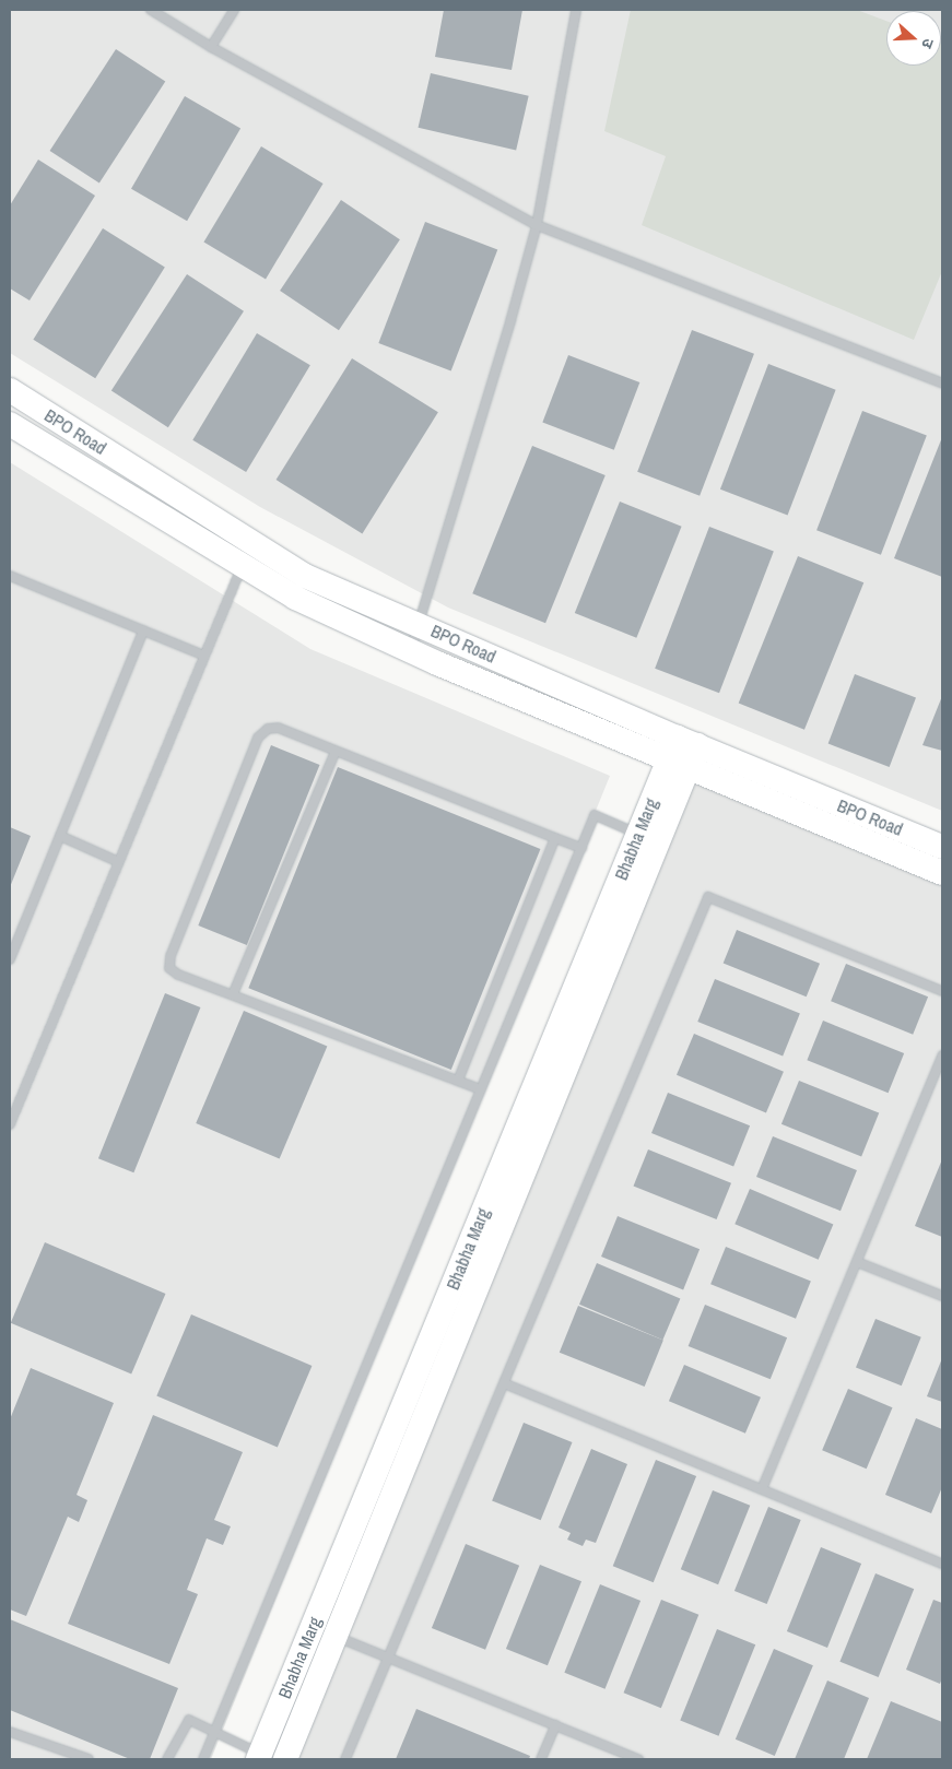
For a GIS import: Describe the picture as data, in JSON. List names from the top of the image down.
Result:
{
  "streets": {
    "street": ["BPO Road", "Bhabha Marg"]
  },
  "crossings": [
    ["BPO Road", "Bhabha Marg"]
  ],
  "north": "right"
}
